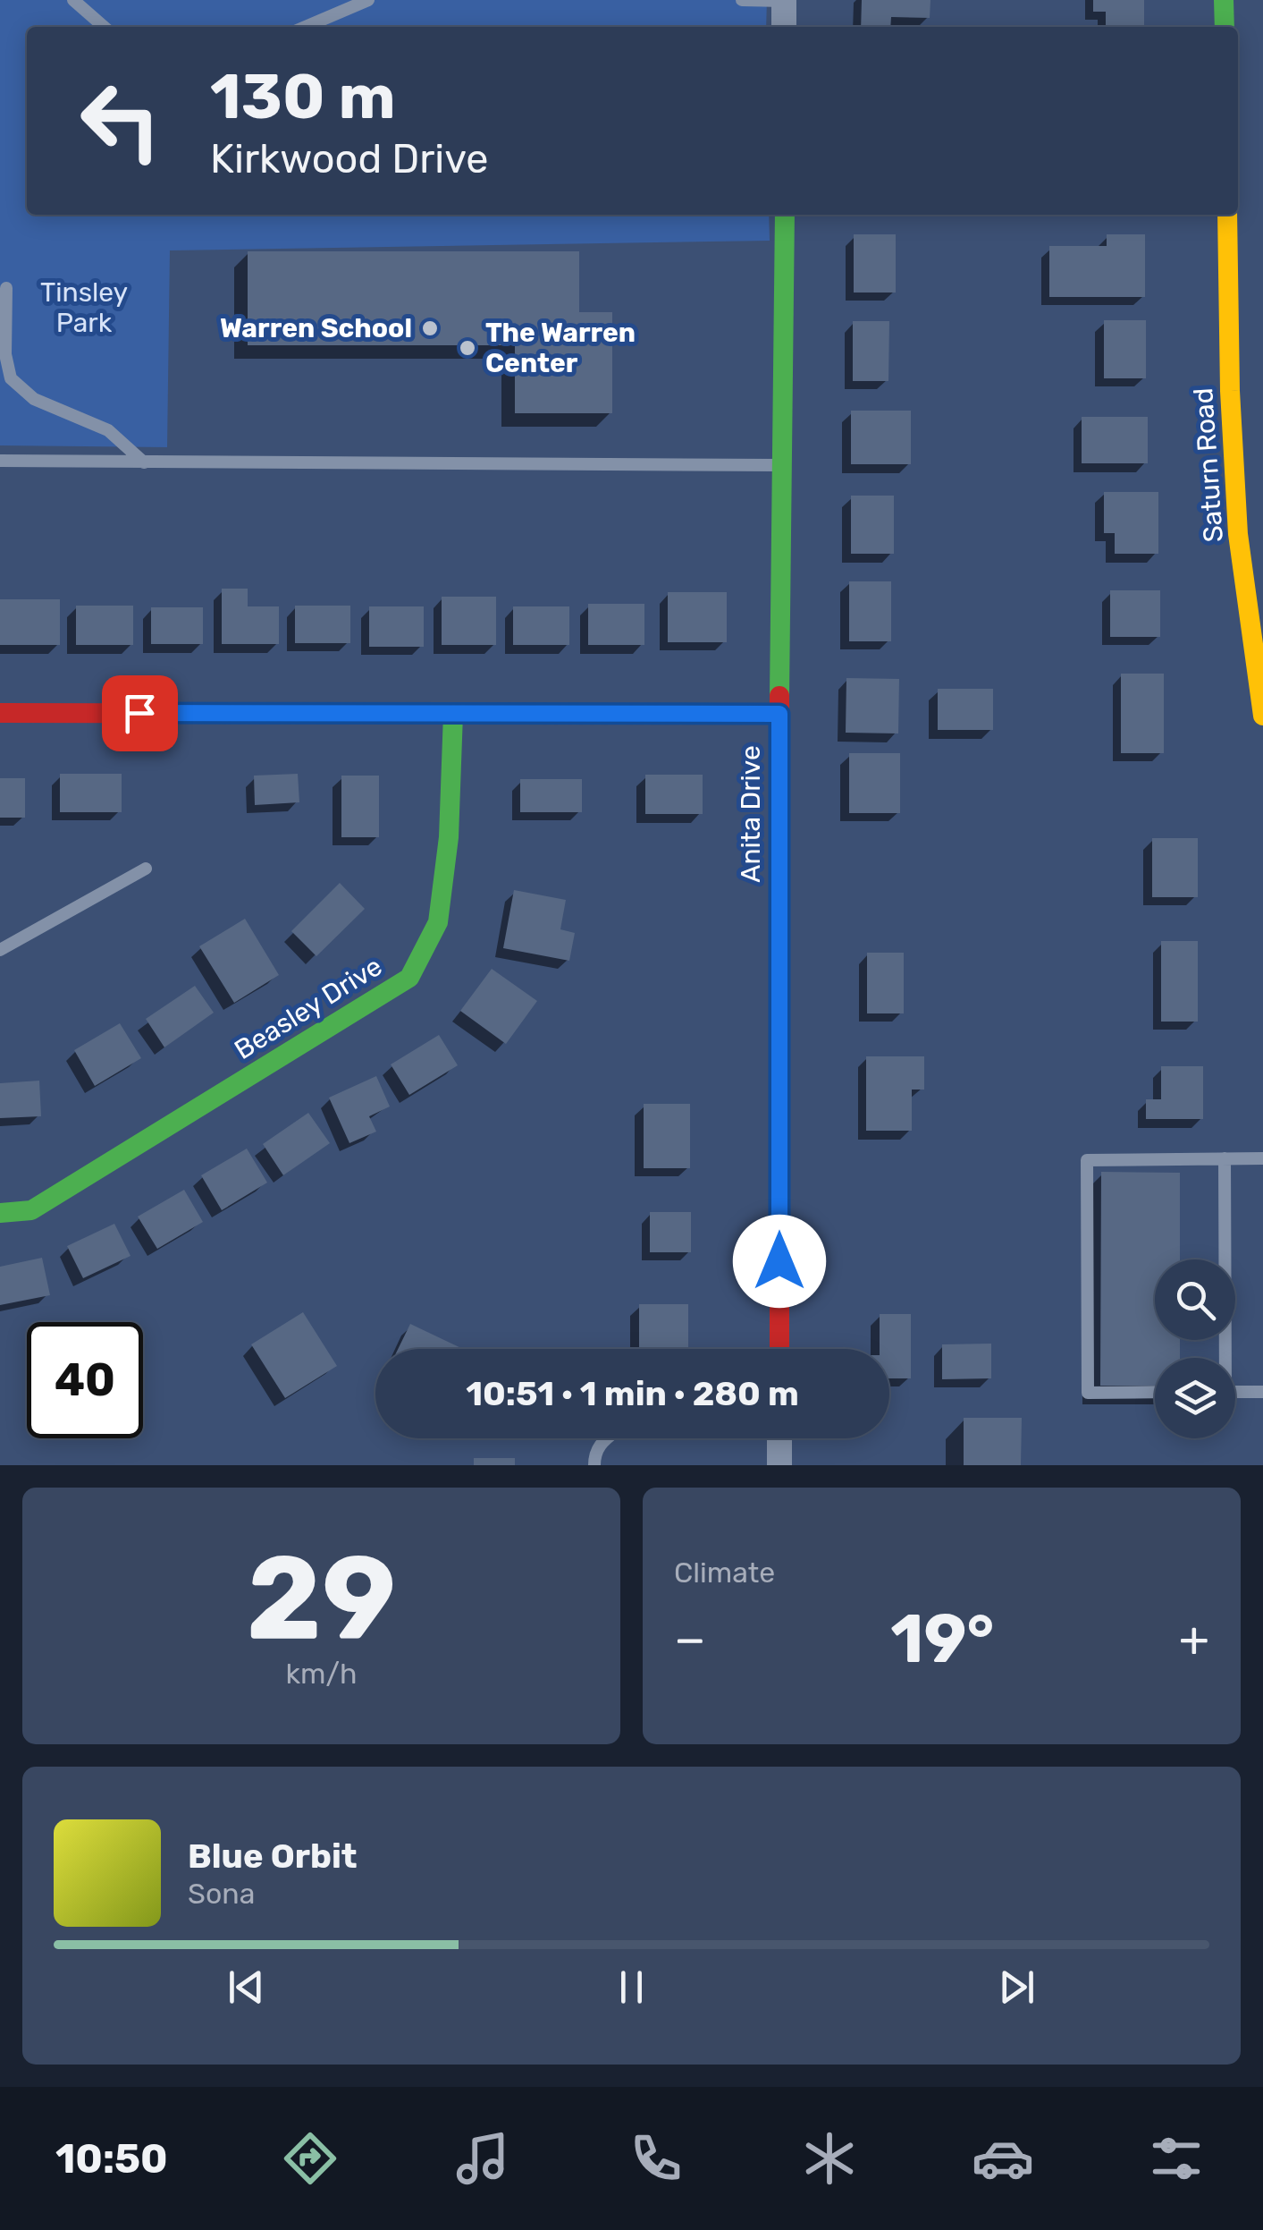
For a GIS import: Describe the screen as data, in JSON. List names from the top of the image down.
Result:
{
  "streets": {
    "street": ["Saturn Road", "Anita Drive", "Beasley Drive"]
  },
  "parks": ["Tinsley Park"],
  "places": ["Warren School", "The Warren Center"],
  "page": {
    "turn": ["130 m", "Kirkwood Drive"],
    "limit": "40",
    "trip": "10:51 · 1 min · 280 m",
    "tile": [
      ["29", "km/h"],
      "Climate"
    ],
    "heat": ["−", "19°", "+"],
    "song": ["Blue Orbit", "Sona"],
    "tabs": "10:50"
  }
}
